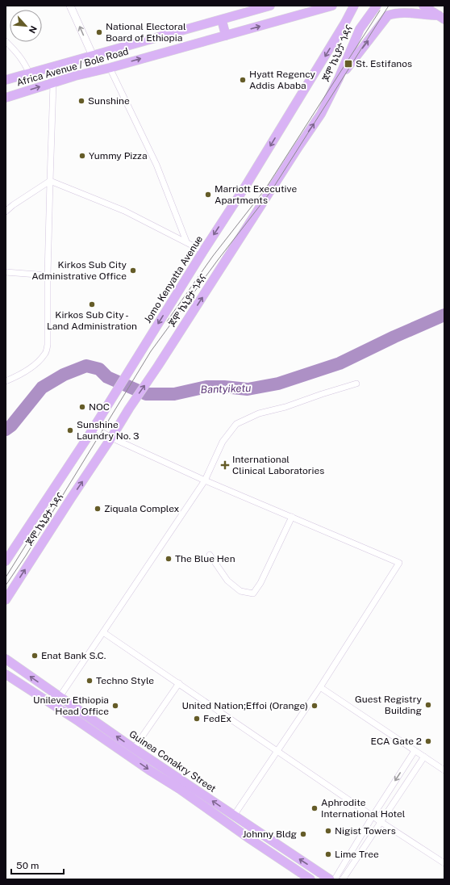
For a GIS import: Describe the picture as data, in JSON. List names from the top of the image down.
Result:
{
  "streets": {
    "main road": [
      "ጆሞ ኬኒያታ ጎዳና",
      "Africa Avenue / Bole Road",
      "Jomo Kenyatta Avenue",
      "Guinea Conakry Street"
    ]
  },
  "one_way": ["ጆሞ ኬኒያታ ጎዳና", "Jomo Kenyatta Avenue"],
  "water": ["Bantyiketu"],
  "places": {
    "other": [
      "National Electoral Board of Ethiopia",
      "Hyatt Regency Addis Ababa",
      "Sunshine",
      "Yummy Pizza",
      "Marriott Executive Apartments",
      "Kirkos Sub City Administrative Office",
      "Kirkos Sub City - Land Administration",
      "NOC",
      "Sunshine Laundry No. 3",
      "Ziquala Complex",
      "The Blue Hen",
      "Enat Bank S.C.",
      "Techno Style",
      "Guest Registry Building",
      "Unilever Ethiopia Head Office",
      "United Nation;Effoi (Orange)",
      "FedEx",
      "ECA Gate 2",
      "Aphrodite International Hotel",
      "Nigist Towers",
      "Johnny Bldg",
      "Lime Tree"
    ],
    "transit": ["St. Estifanos"],
    "health": ["International Clinical Laboratories"]
  },
  "scale_bar": "50 m",
  "north": "bottom right"
}
